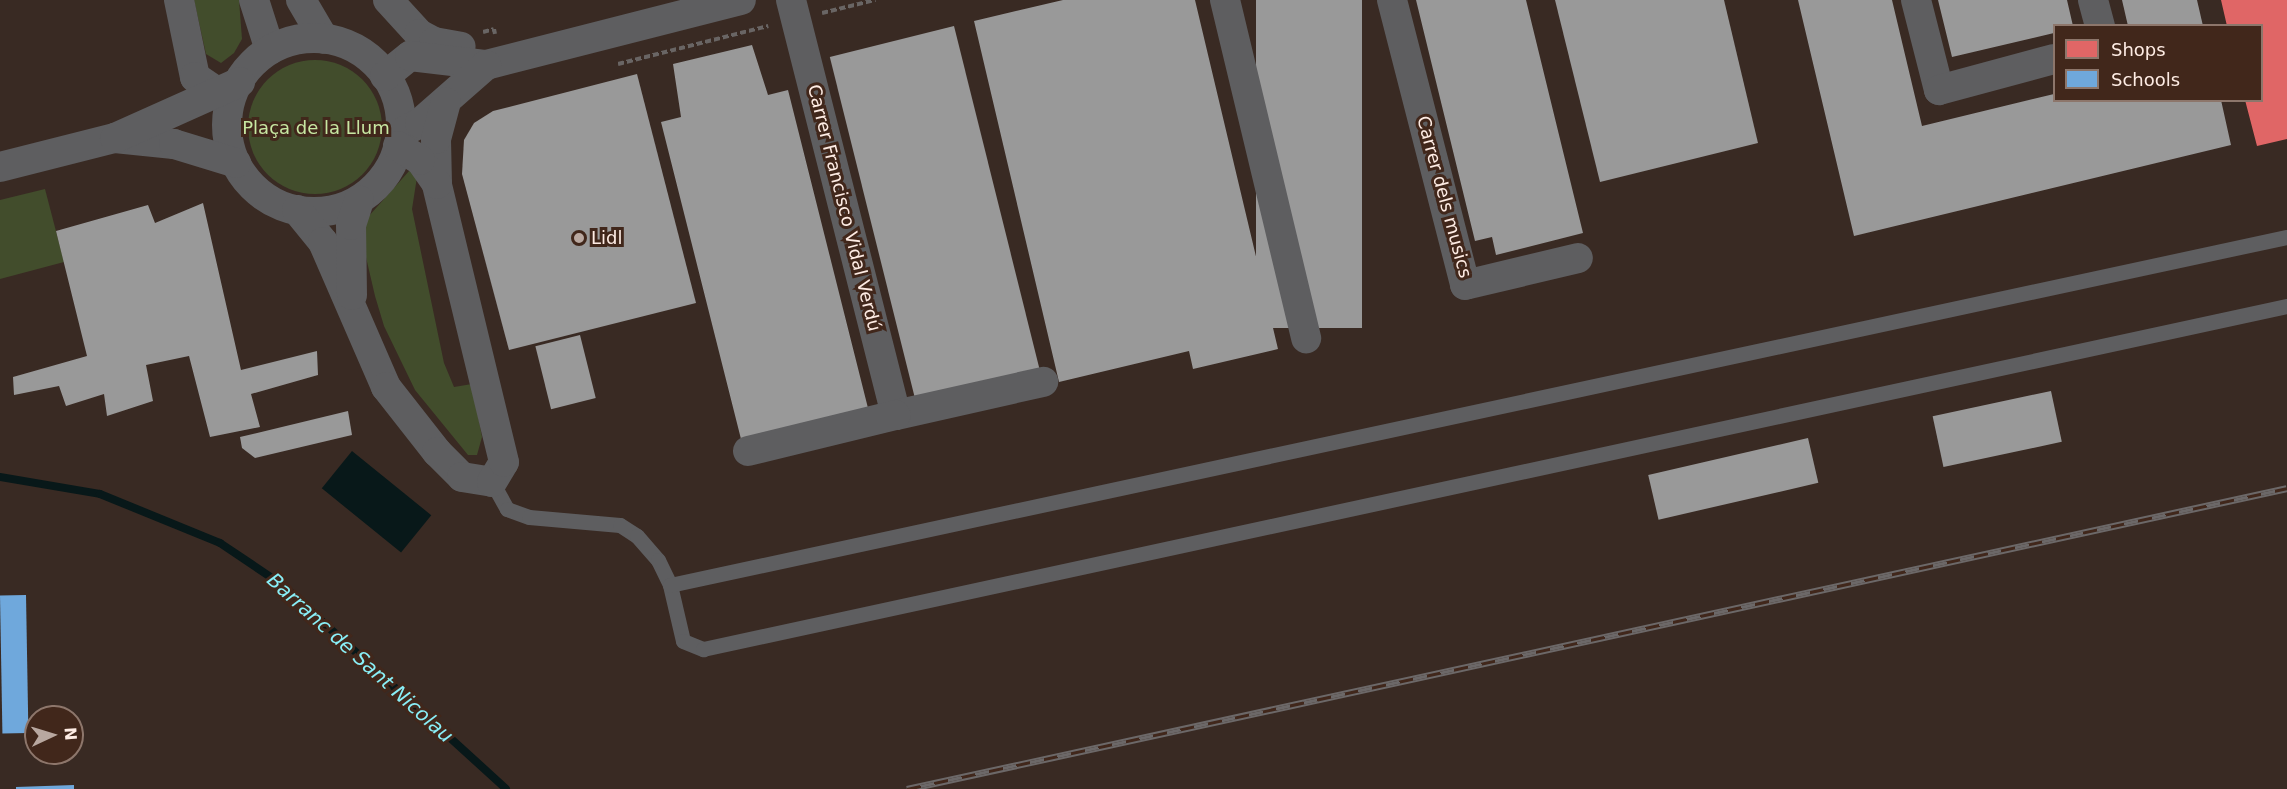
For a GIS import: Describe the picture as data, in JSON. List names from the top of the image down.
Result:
{
  "streets": {
    "street": ["Carrer dels musics", "Carrer Francisco Vidal Verdú"]
  },
  "water": ["Barranc de Sant Nicolau"],
  "parks": ["Plaça de la Llum"],
  "places": ["Lidl"],
  "legend": ["Shops", "Schools"],
  "north": "right"
}
